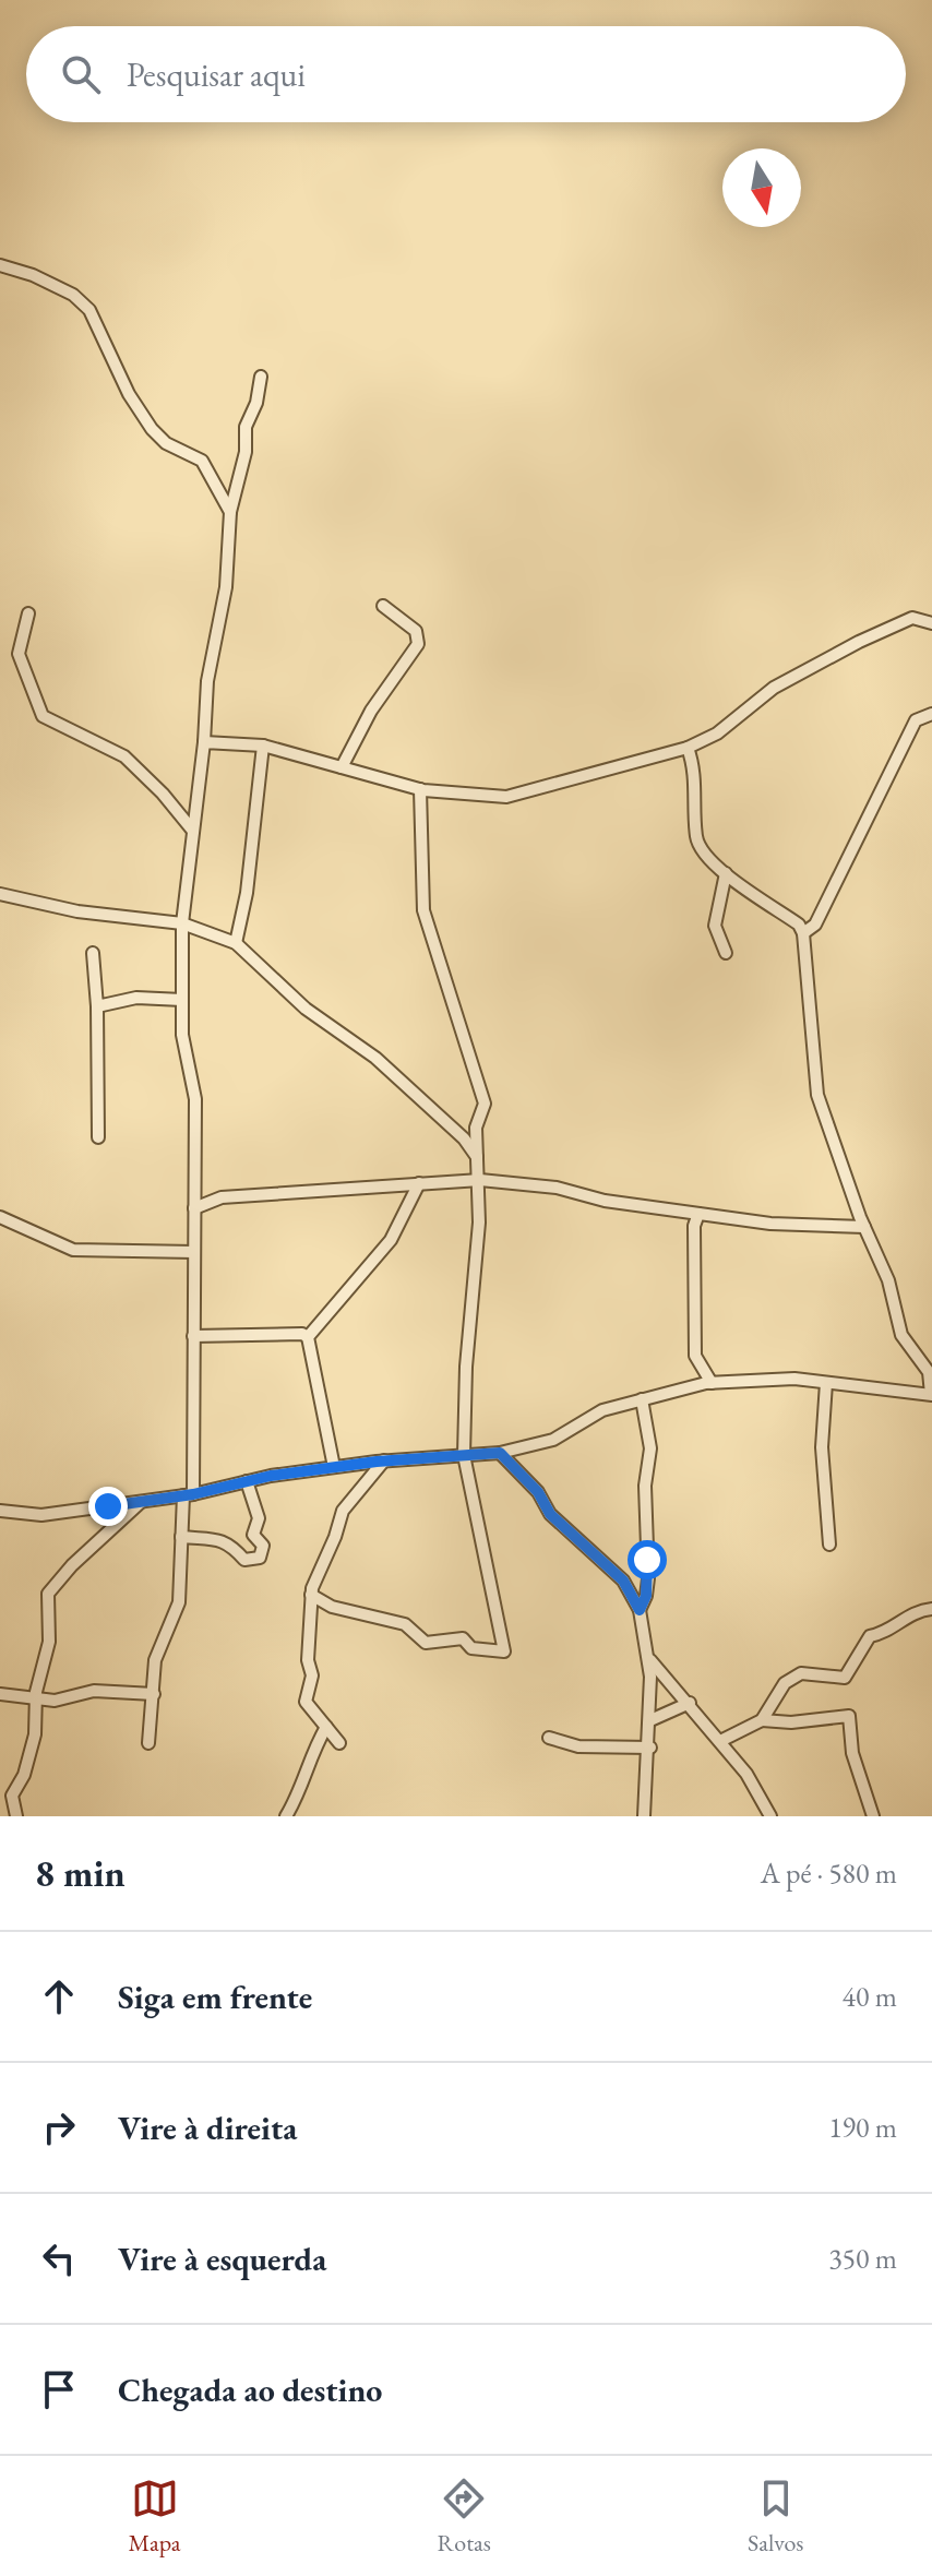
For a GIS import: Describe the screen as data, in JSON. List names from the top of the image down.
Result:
{
  "north": "bottom",
  "page": {
    "search": "Pesquisar aqui",
    "heading": ["8 min", "A pé · 580 m"],
    "list": [
      ["Siga em frente", "40 m"],
      ["Vire à direita", "190 m"],
      ["Vire à esquerda", "350 m"],
      "Chegada ao destino"
    ],
    "nav": ["Mapa", "Rotas", "Salvos"]
  }
}
